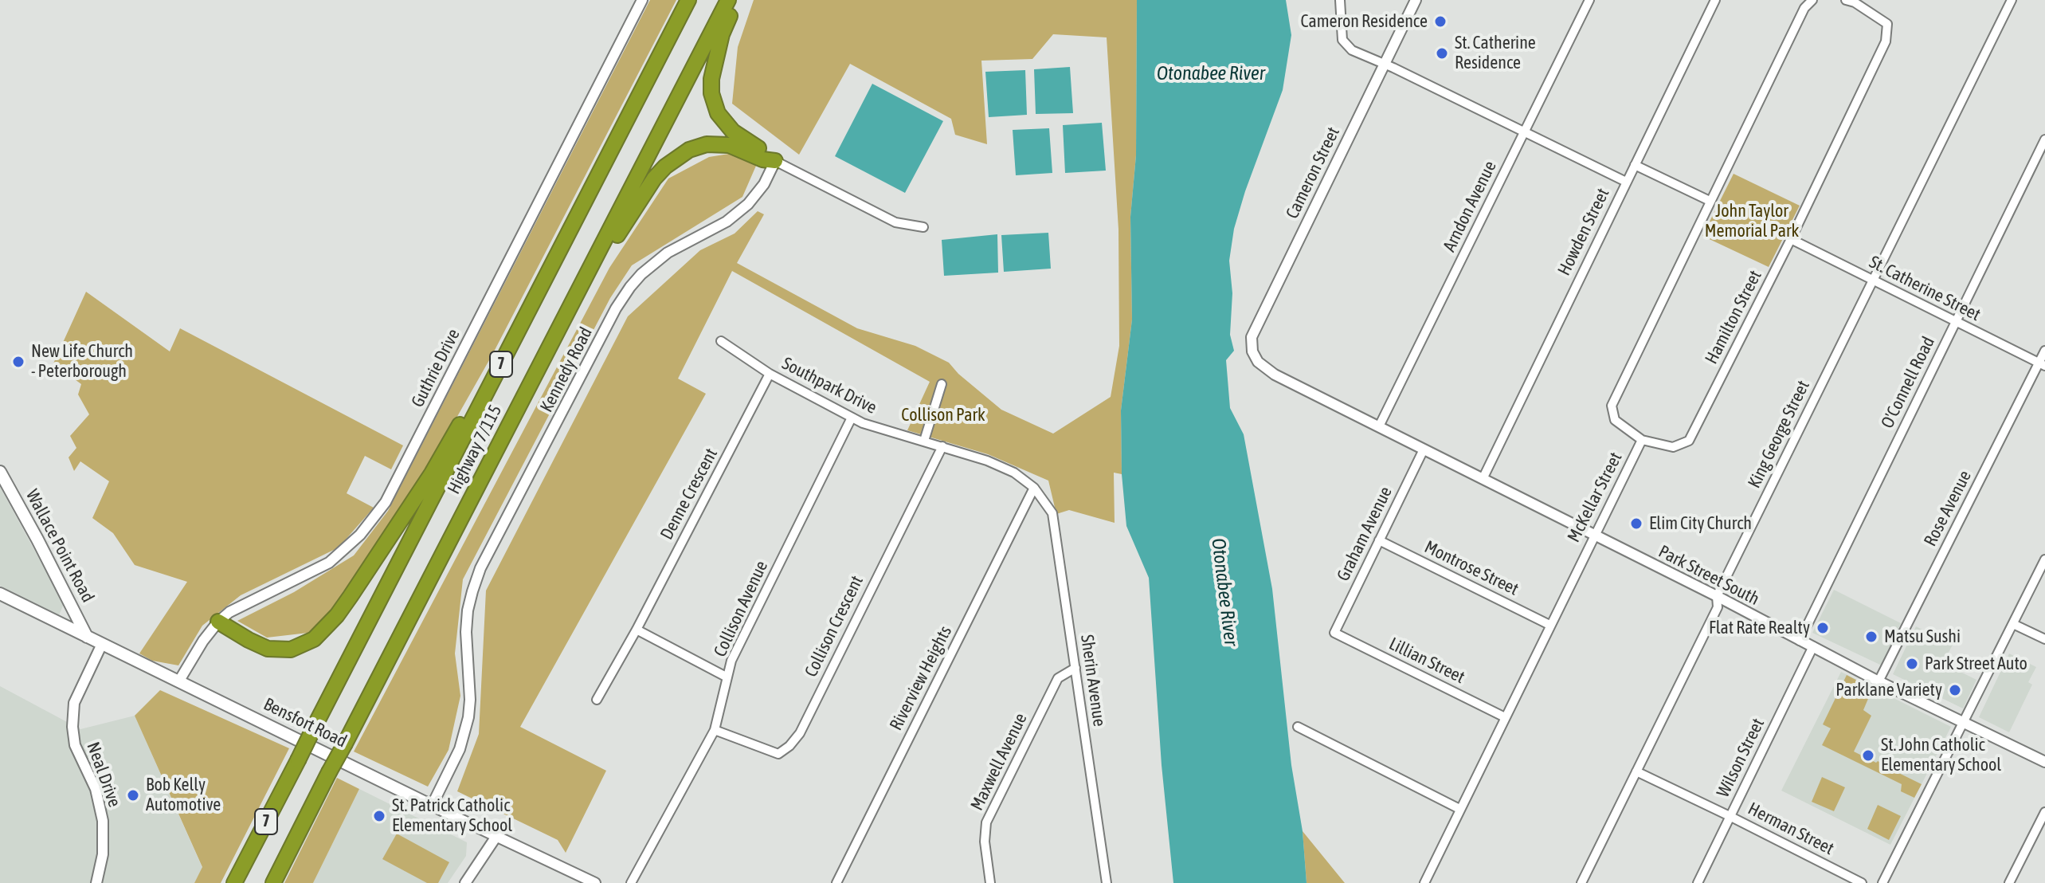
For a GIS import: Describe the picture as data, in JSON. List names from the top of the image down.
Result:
{
  "streets": {
    "highway": ["7", "Highway 7/115"],
    "main road": ["Wallace Point Road", "Bensfort Road"],
    "street": [
      "Cameron Street",
      "Arndon Avenue",
      "Howden Street",
      "St. Catherine Street",
      "Hamilton Street",
      "Guthrie Drive",
      "Kennedy Road",
      "O'Connell Road",
      "Southpark Drive",
      "King George Street",
      "Denne Crescent",
      "McKellar Street",
      "Rose Avenue",
      "Graham Avenue",
      "Montrose Street",
      "Park Street South",
      "Collison Avenue",
      "Collison Crescent",
      "Lillian Street",
      "Riverview Heights",
      "Sherin Avenue",
      "Wilson Street",
      "Maxwell Avenue",
      "Neal Drive",
      "Herman Street"
    ]
  },
  "crossings": [
    ["Cameron Street", "Park Street South"],
    ["Arndon Avenue", "Park Street South"],
    ["Howden Street", "Park Street South"],
    ["St. Catherine Street", "Hamilton Street"],
    ["St. Catherine Street", "O'Connell Road"],
    ["St. Catherine Street", "King George Street"],
    ["St. Catherine Street", "Rose Avenue"],
    ["Hamilton Street", "McKellar Street"],
    ["Guthrie Drive", "Bensfort Road"],
    ["Kennedy Road", "Bensfort Road"],
    ["O'Connell Road", "Park Street South"],
    ["Southpark Drive", "Denne Crescent"],
    ["Southpark Drive", "Collison Avenue"],
    ["Southpark Drive", "Collison Crescent"],
    ["Southpark Drive", "Riverview Heights"],
    ["Southpark Drive", "Sherin Avenue"],
    ["King George Street", "Park Street South"],
    ["King George Street", "Herman Street"],
    ["McKellar Street", "Montrose Street"],
    ["McKellar Street", "Park Street South"],
    ["McKellar Street", "Lillian Street"],
    ["Rose Avenue", "Park Street South"],
    ["Graham Avenue", "Montrose Street"],
    ["Graham Avenue", "Park Street South"],
    ["Graham Avenue", "Lillian Street"],
    ["Wallace Point Road", "Bensfort Road"],
    ["Park Street South", "Wilson Street"],
    ["Collison Avenue", "Collison Crescent"],
    ["Riverview Heights", "Sherin Avenue"],
    ["Sherin Avenue", "Maxwell Avenue"],
    ["Bensfort Road", "Neal Drive"],
    ["Wilson Street", "Herman Street"]
  ],
  "water": ["Otonabee River"],
  "parks": ["John Taylor Memorial Park", "Collison Park"],
  "places": [
    "Cameron Residence",
    "St. Catherine Residence",
    "New Life Church - Peterborough",
    "Elim City Church",
    "Flat Rate Realty",
    "Matsu Sushi",
    "Park Street Auto",
    "Parklane Variety",
    "St. John Catholic Elementary School",
    "Bob Kelly Automotive",
    "St. Patrick Catholic Elementary School"
  ]
}
